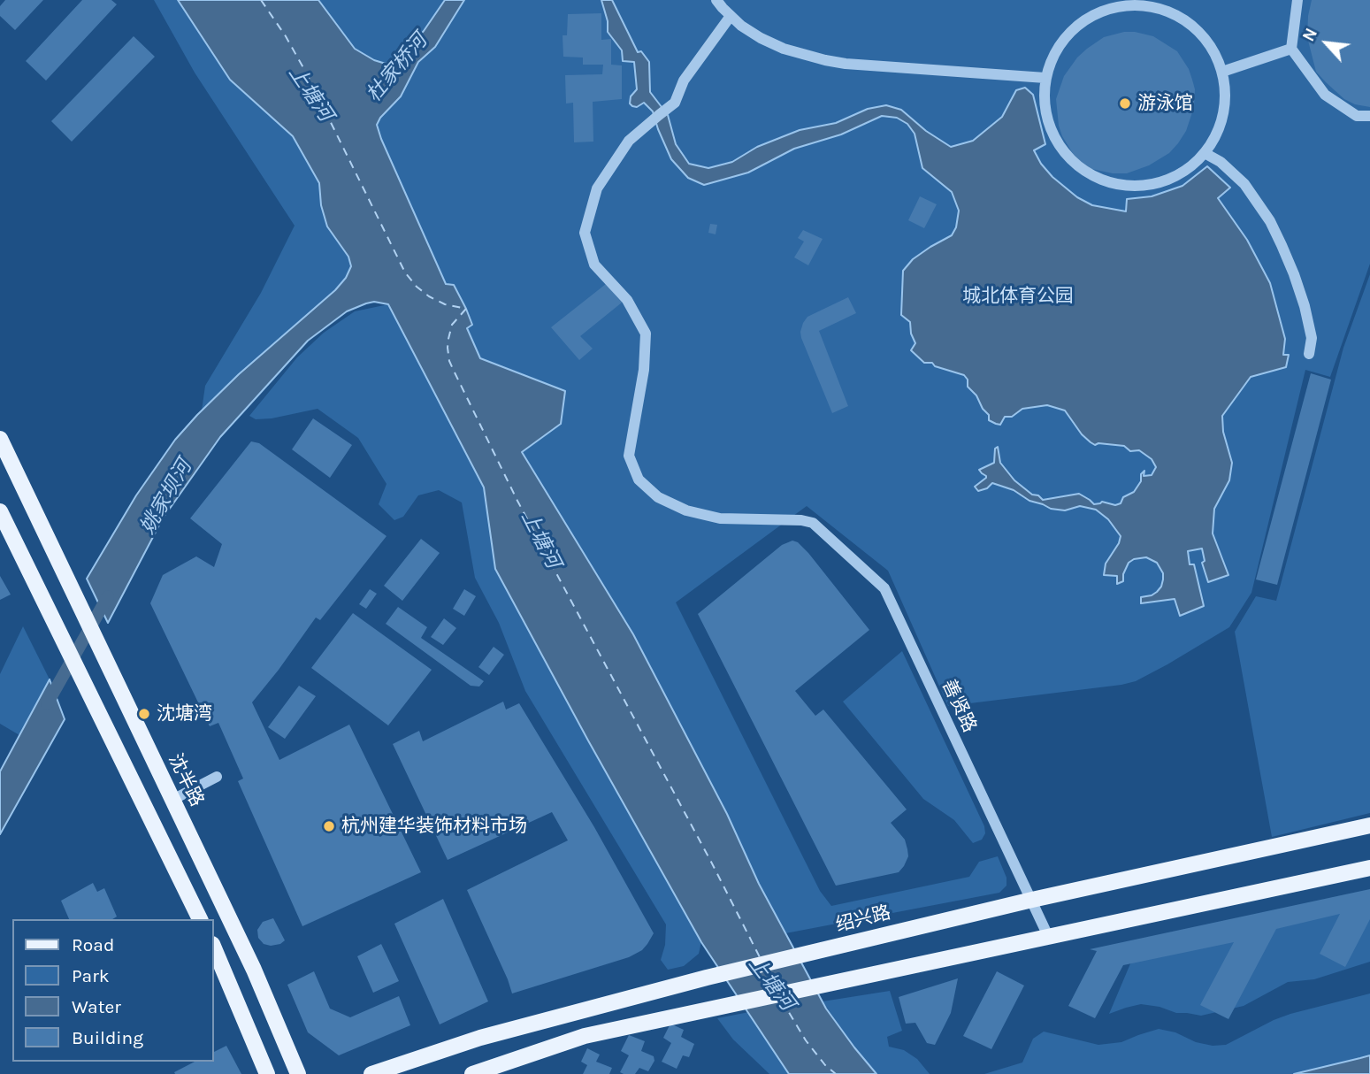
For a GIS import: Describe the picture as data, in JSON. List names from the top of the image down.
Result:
{
  "streets": {
    "main road": ["沈半路", "绍兴路"],
    "street": ["善贤路"]
  },
  "crossings": [
    ["善贤路", "绍兴路"]
  ],
  "water": ["杜家桥河", "上塘河", "姚家坝河"],
  "parks": ["城北体育公园"],
  "places": ["游泳馆", "沈塘湾", "杭州建华装饰材料市场"],
  "legend": [
    "Road",
    "Park",
    "Water",
    "Building"
  ],
  "north": "top left"
}
